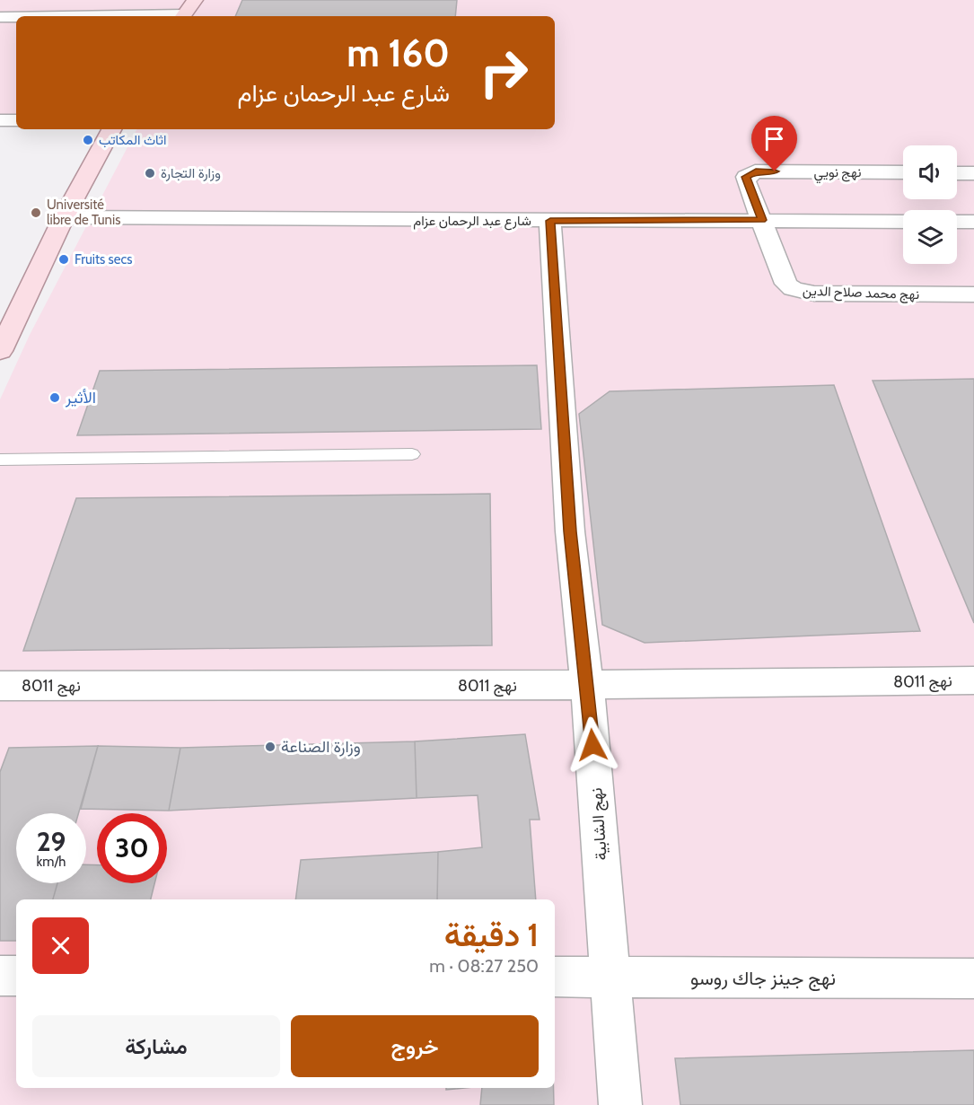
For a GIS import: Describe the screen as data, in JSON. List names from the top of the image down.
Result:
{
  "streets": {
    "street": [
      "نهج نويي",
      "شارع عبد الرحمان عزام",
      "نهج محمد صلاح الدين",
      "نهج 8011",
      "نهج الشابية",
      "نهج جينز جاك روسو"
    ]
  },
  "crossings": [
    ["نهج نويي", "شارع عبد الرحمان عزام"],
    ["نهج نويي", "نهج محمد صلاح الدين"],
    ["شارع عبد الرحمان عزام", "نهج محمد صلاح الدين"],
    ["شارع عبد الرحمان عزام", "نهج الشابية"],
    ["نهج 8011", "نهج الشابية"],
    ["نهج الشابية", "نهج جينز جاك روسو"]
  ],
  "places": [
    "اثاث المكاتب",
    "وزارة التجارة",
    "Université libre de Tunis",
    "Fruits secs",
    "الأثير",
    "وزارة الصناعة"
  ],
  "page": {
    "turn": ["160 m", "شارع عبد الرحمان عزام"],
    "speed": "29 km/h",
    "limit": "30",
    "heading": ["1 دقيقة", "250 m · 08:27"],
    "buttons": ["خروج", "مشاركة"]
  }
}
